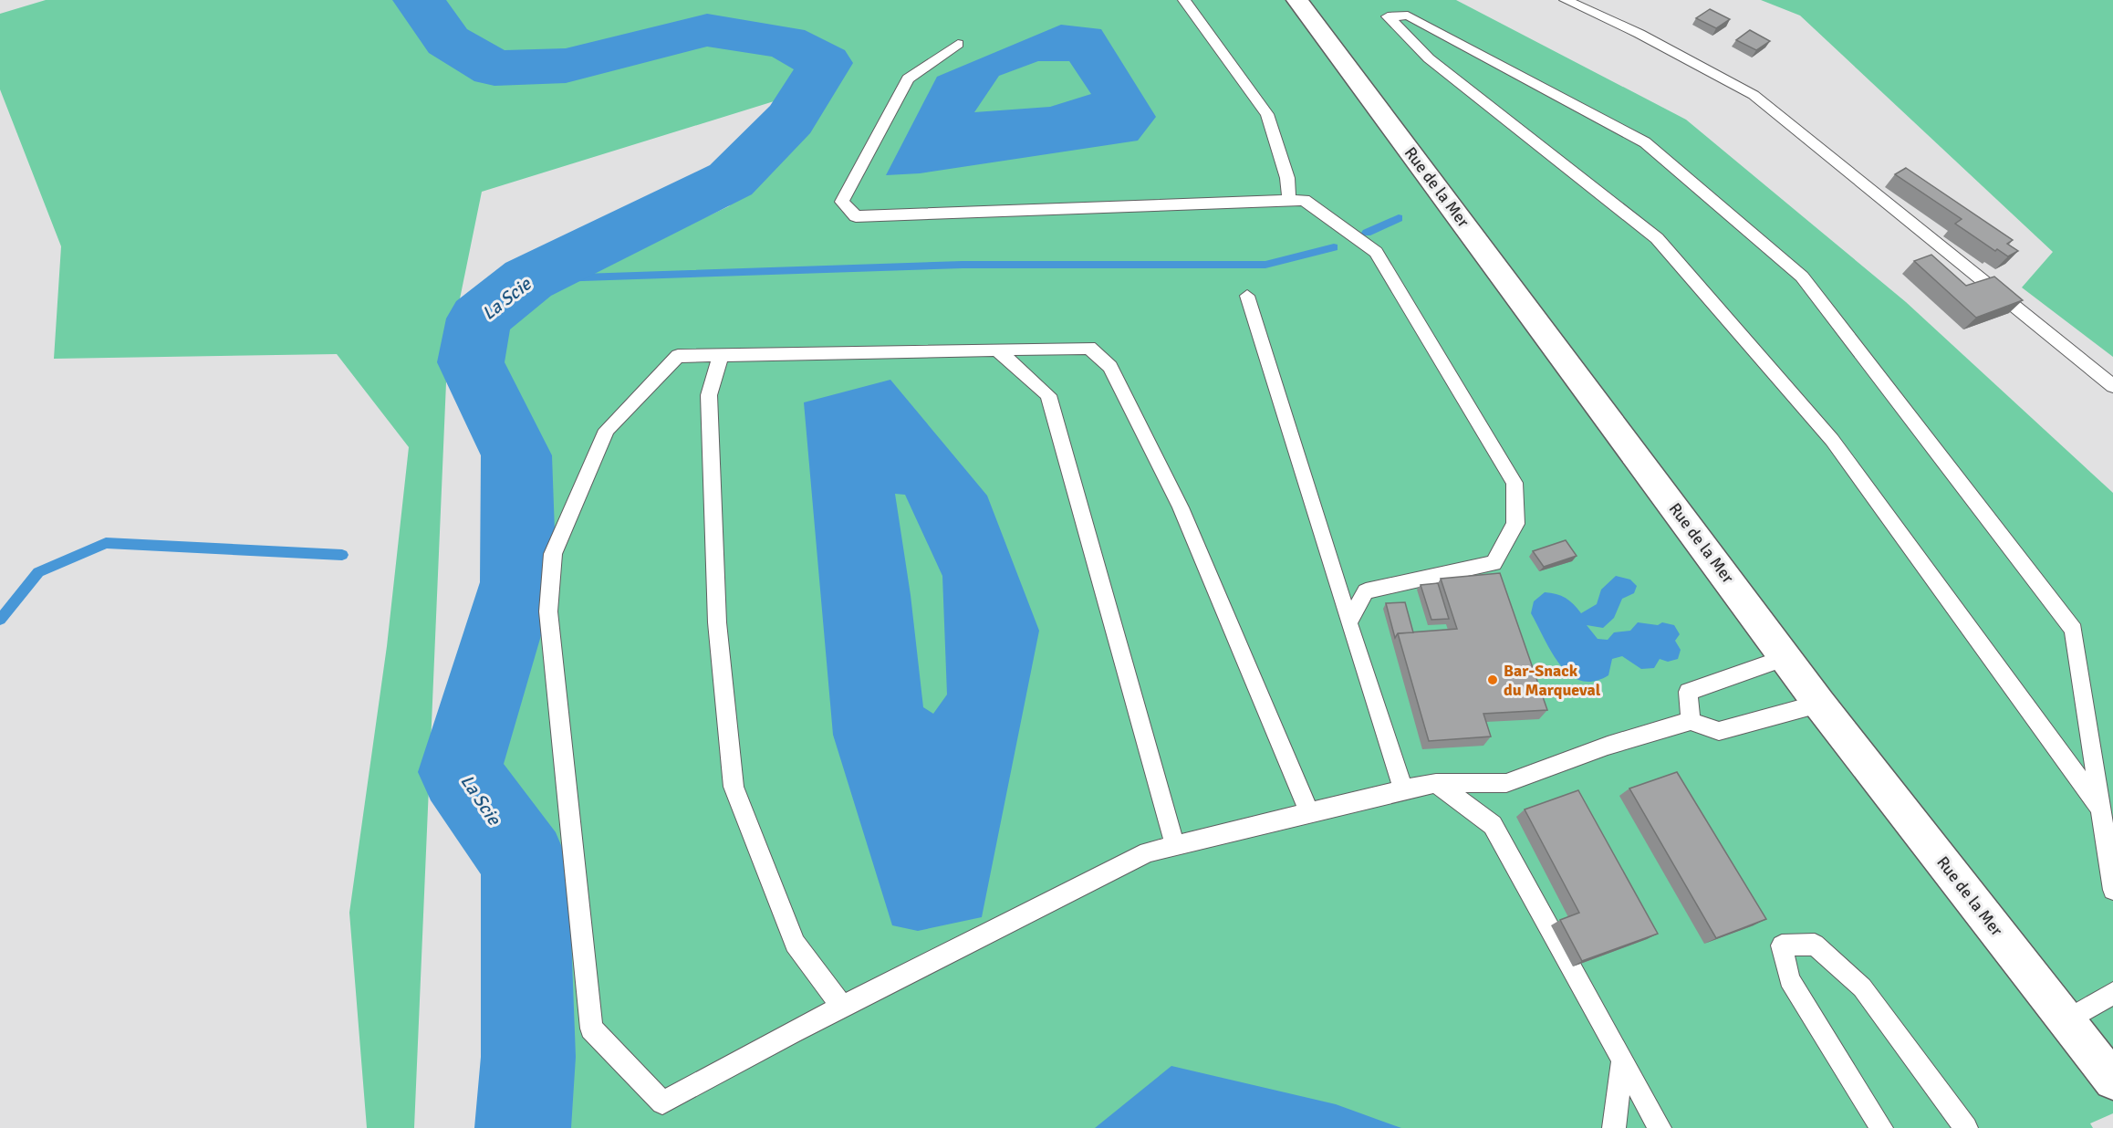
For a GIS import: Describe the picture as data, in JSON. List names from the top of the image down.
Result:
{
  "streets": {
    "street": ["Rue de la Mer"]
  },
  "water": ["La Scie"],
  "places": ["Bar-Snack du Marqueval"]
}
